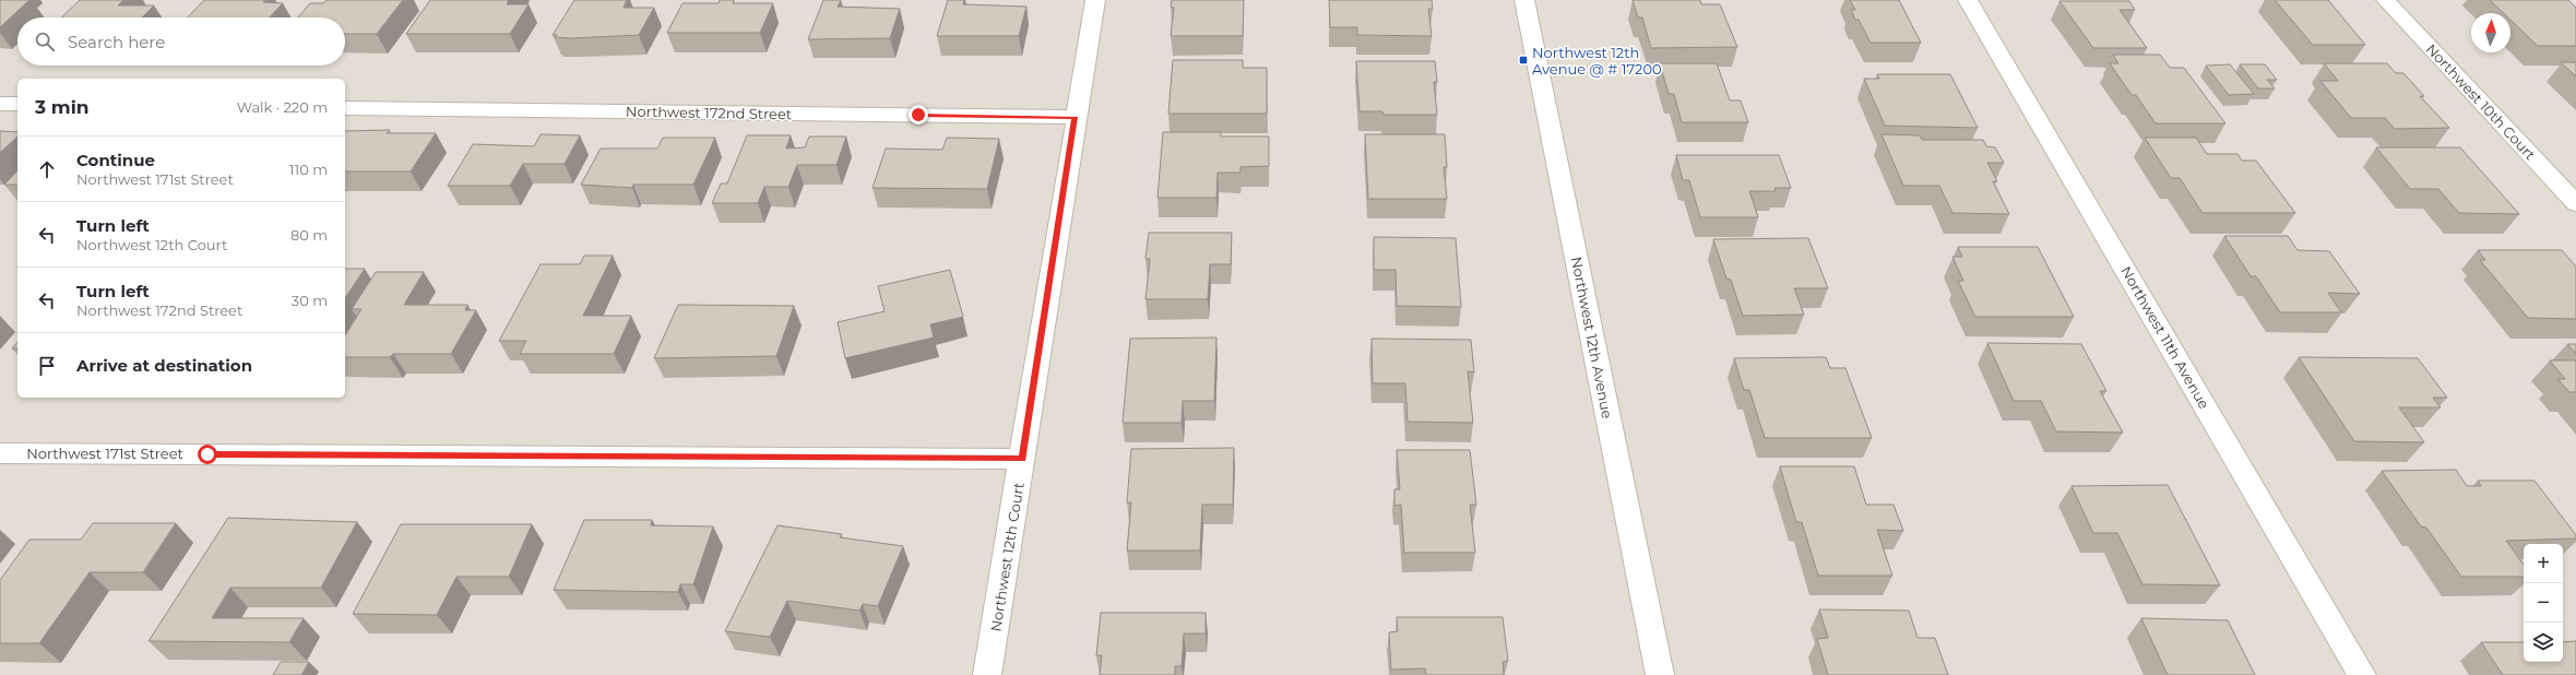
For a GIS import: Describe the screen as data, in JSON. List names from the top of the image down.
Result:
{
  "streets": {
    "street": [
      "Northwest 10th Court",
      "Northwest 172nd Street",
      "Northwest 12th Avenue",
      "Northwest 11th Avenue",
      "Northwest 171st Street",
      "Northwest 12th Court"
    ]
  },
  "crossings": [
    ["Northwest 172nd Street", "Northwest 12th Court"],
    ["Northwest 171st Street", "Northwest 12th Court"]
  ],
  "places": {
    "transit": ["Northwest 12th Avenue @ # 17200"]
  },
  "north": "top",
  "page": {
    "search": "Search here",
    "heading": ["3 min", "Walk · 220 m"],
    "list": [
      ["Continue", "Northwest 171st Street", "110 m"],
      ["Turn left", "Northwest 12th Court", "80 m"],
      ["Turn left", "Northwest 172nd Street", "30 m"],
      "Arrive at destination"
    ],
    "map_buttons": ["+", "−"]
  }
}
